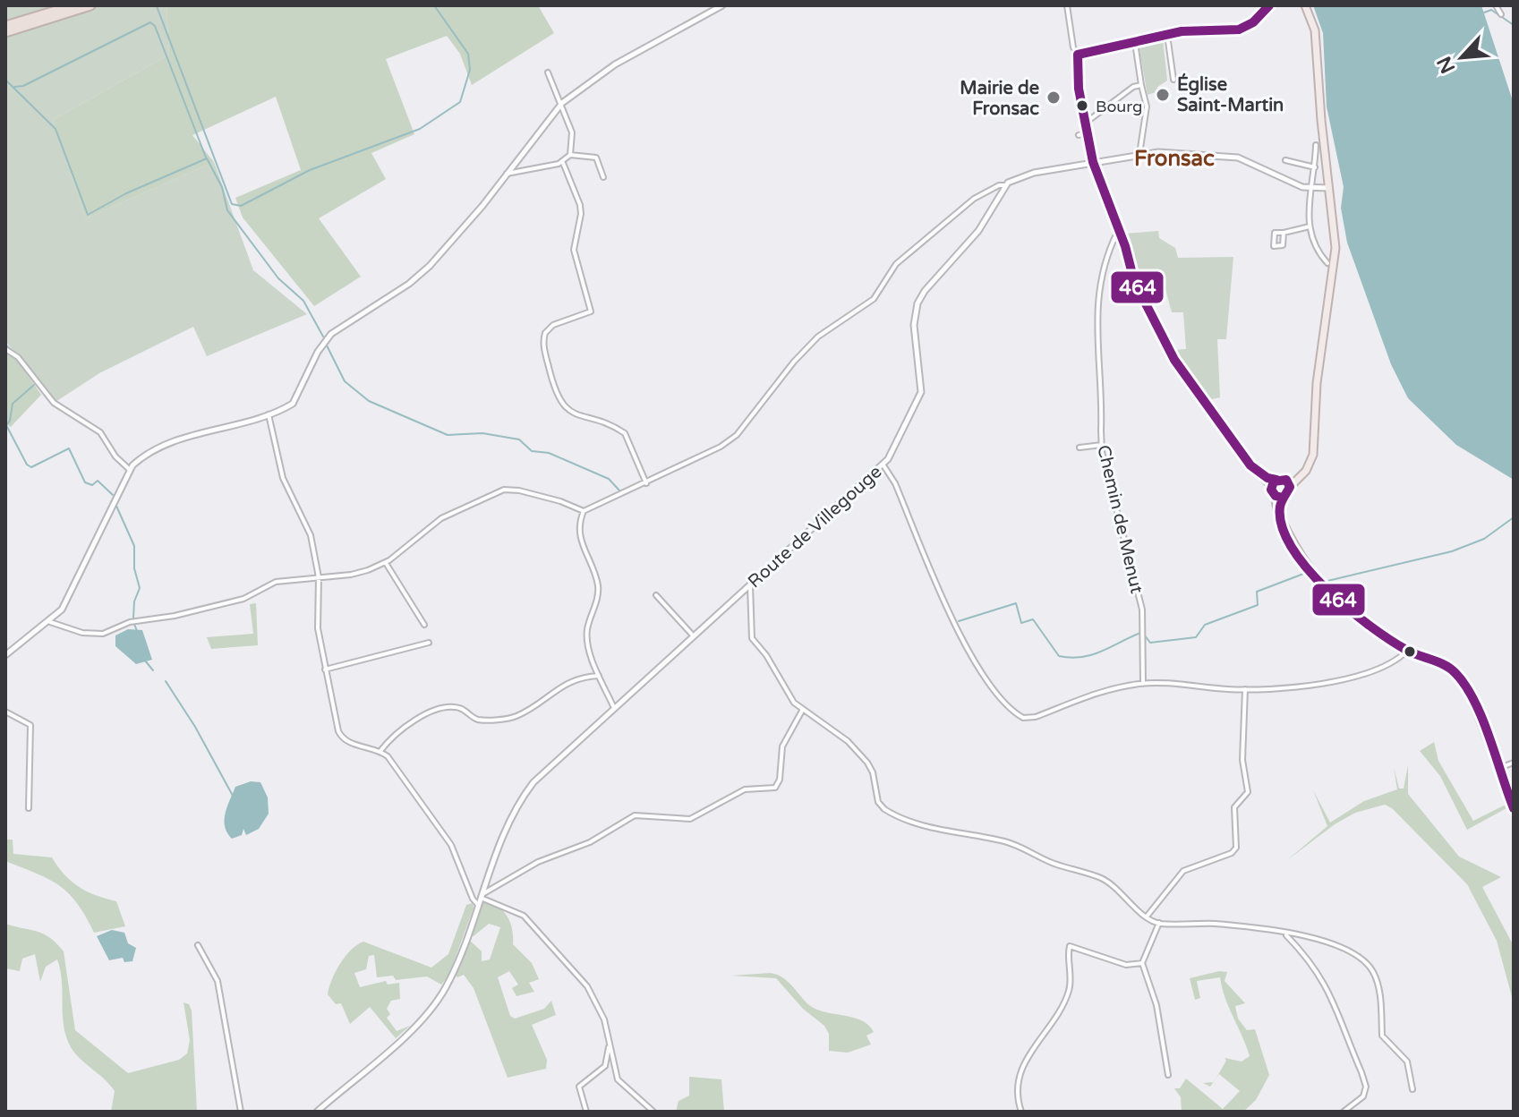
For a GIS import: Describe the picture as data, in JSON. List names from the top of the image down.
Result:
{
  "streets": {
    "street": ["Chemin de Menut", "Route de Villegouge"]
  },
  "districts": ["Fronsac"],
  "places": ["Église Saint-Martin", "Mairie de Fronsac", "Bourg"],
  "lines": ["transit line 464"],
  "north": "bottom left"
}
